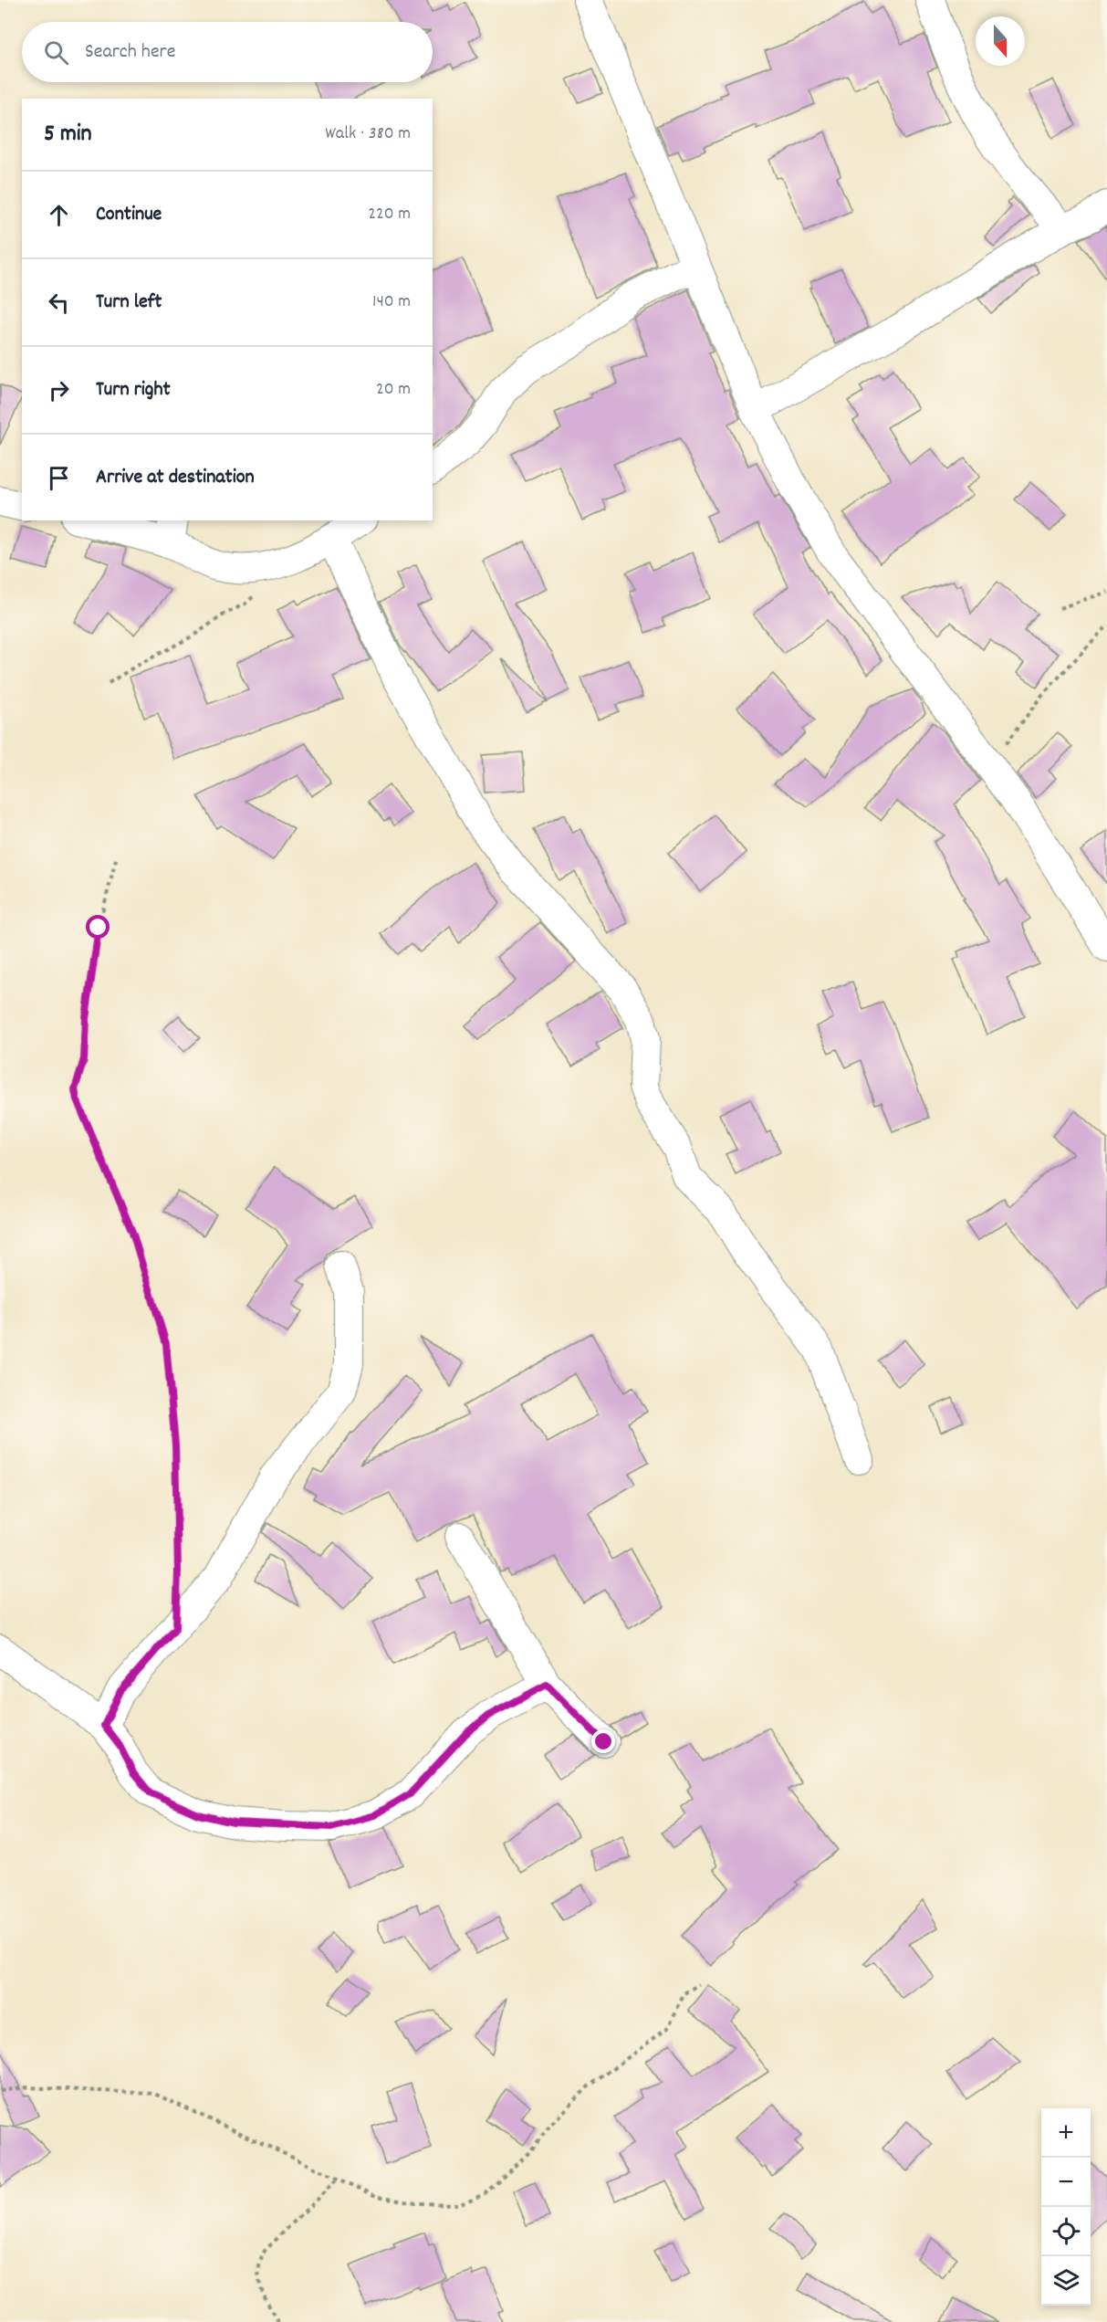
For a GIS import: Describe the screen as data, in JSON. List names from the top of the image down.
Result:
{
  "north": "bottom",
  "page": {
    "search": "Search here",
    "heading": ["5 min", "Walk · 380 m"],
    "list": [
      ["Continue", "220 m"],
      ["Turn left", "140 m"],
      ["Turn right", "20 m"],
      "Arrive at destination"
    ],
    "map_buttons": ["+", "−"]
  }
}
